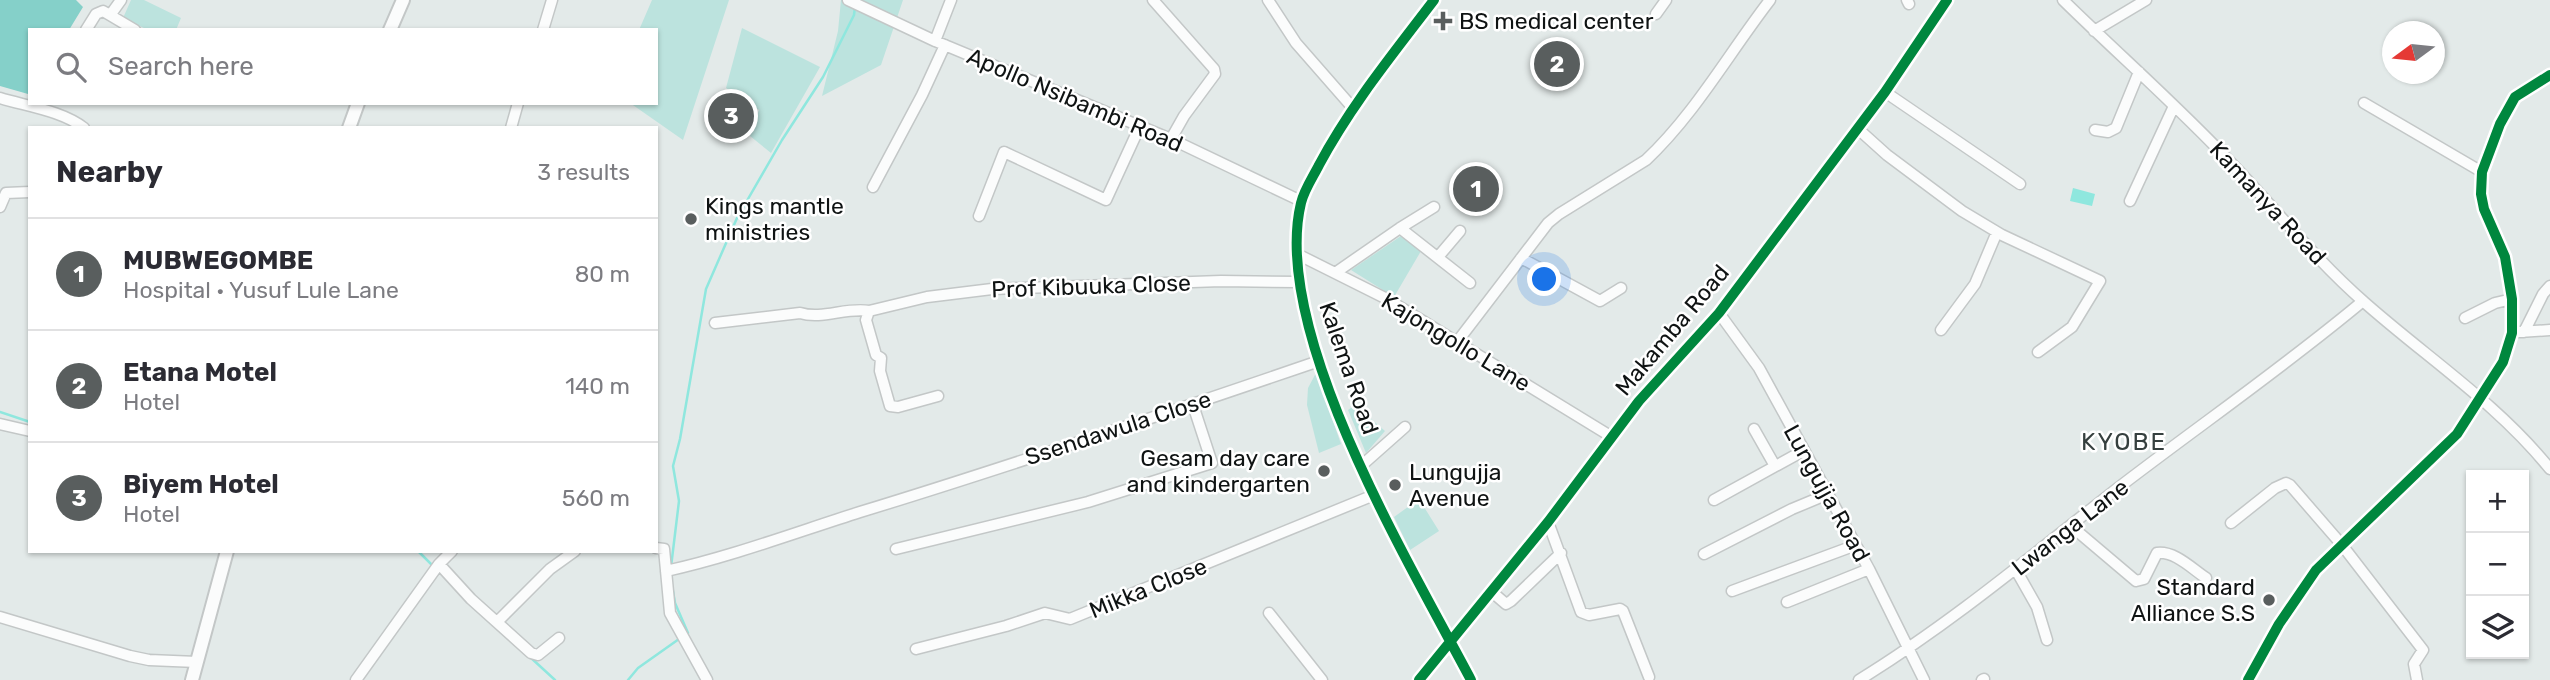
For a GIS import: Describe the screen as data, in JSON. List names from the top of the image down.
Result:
{
  "streets": {
    "street": [
      "Apollo Nsibambi Road",
      "Kamanya Road",
      "Prof Kibuuka Close",
      "Makamba Road",
      "Kajongollo Lane",
      "Kalema Road",
      "Ssendawula Close",
      "Lungujja Road",
      "Lwanga Lane",
      "Mikka Close"
    ]
  },
  "crossings": [
    ["Apollo Nsibambi Road", "Kalema Road"],
    ["Kamanya Road", "Lwanga Lane"],
    ["Prof Kibuuka Close", "Kalema Road"],
    ["Makamba Road", "Kajongollo Lane"],
    ["Makamba Road", "Kalema Road"],
    ["Makamba Road", "Lungujja Road"],
    ["Kajongollo Lane", "Kalema Road"],
    ["Kalema Road", "Ssendawula Close"],
    ["Kalema Road", "Mikka Close"],
    ["Lungujja Road", "Lwanga Lane"]
  ],
  "districts": ["KYOBE"],
  "places": {
    "health": ["BS medical center"],
    "other": [
      "Kings mantle ministries",
      "Gesam day care and kindergarten",
      "Lungujja Avenue",
      "Standard Alliance S.S"
    ]
  },
  "north": "left",
  "page": {
    "search": "Search here",
    "pins": ["2", "3", "1"],
    "heading": ["Nearby", "3 results"],
    "list": [
      {
        "mark": "1",
        "name": "MUBWEGOMBE",
        "note": "Hospital · Yusuf Lule Lane",
        "value": "80 m"
      },
      {
        "mark": "2",
        "name": "Etana Motel",
        "note": "Hotel",
        "value": "140 m"
      },
      {
        "mark": "3",
        "name": "Biyem Hotel",
        "note": "Hotel",
        "value": "560 m"
      }
    ],
    "map_buttons": ["+", "−"]
  }
}
